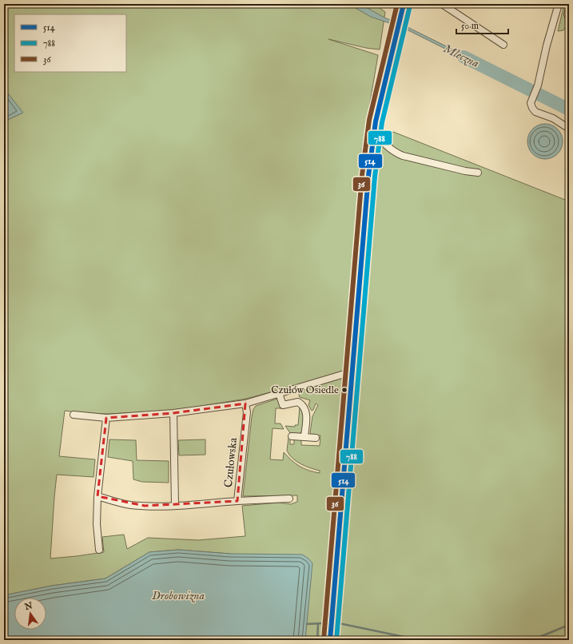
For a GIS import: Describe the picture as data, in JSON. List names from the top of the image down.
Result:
{
  "streets": {
    "street": ["Czułowska"]
  },
  "water": ["Mleczna", "Drobowizna"],
  "places": ["Czułów Osiedle"],
  "lines": ["transit line 514", "transit line 36", "transit line 788"],
  "legend": ["514", "788", "36"],
  "scale_bar": "50 m",
  "north": "top"
}
